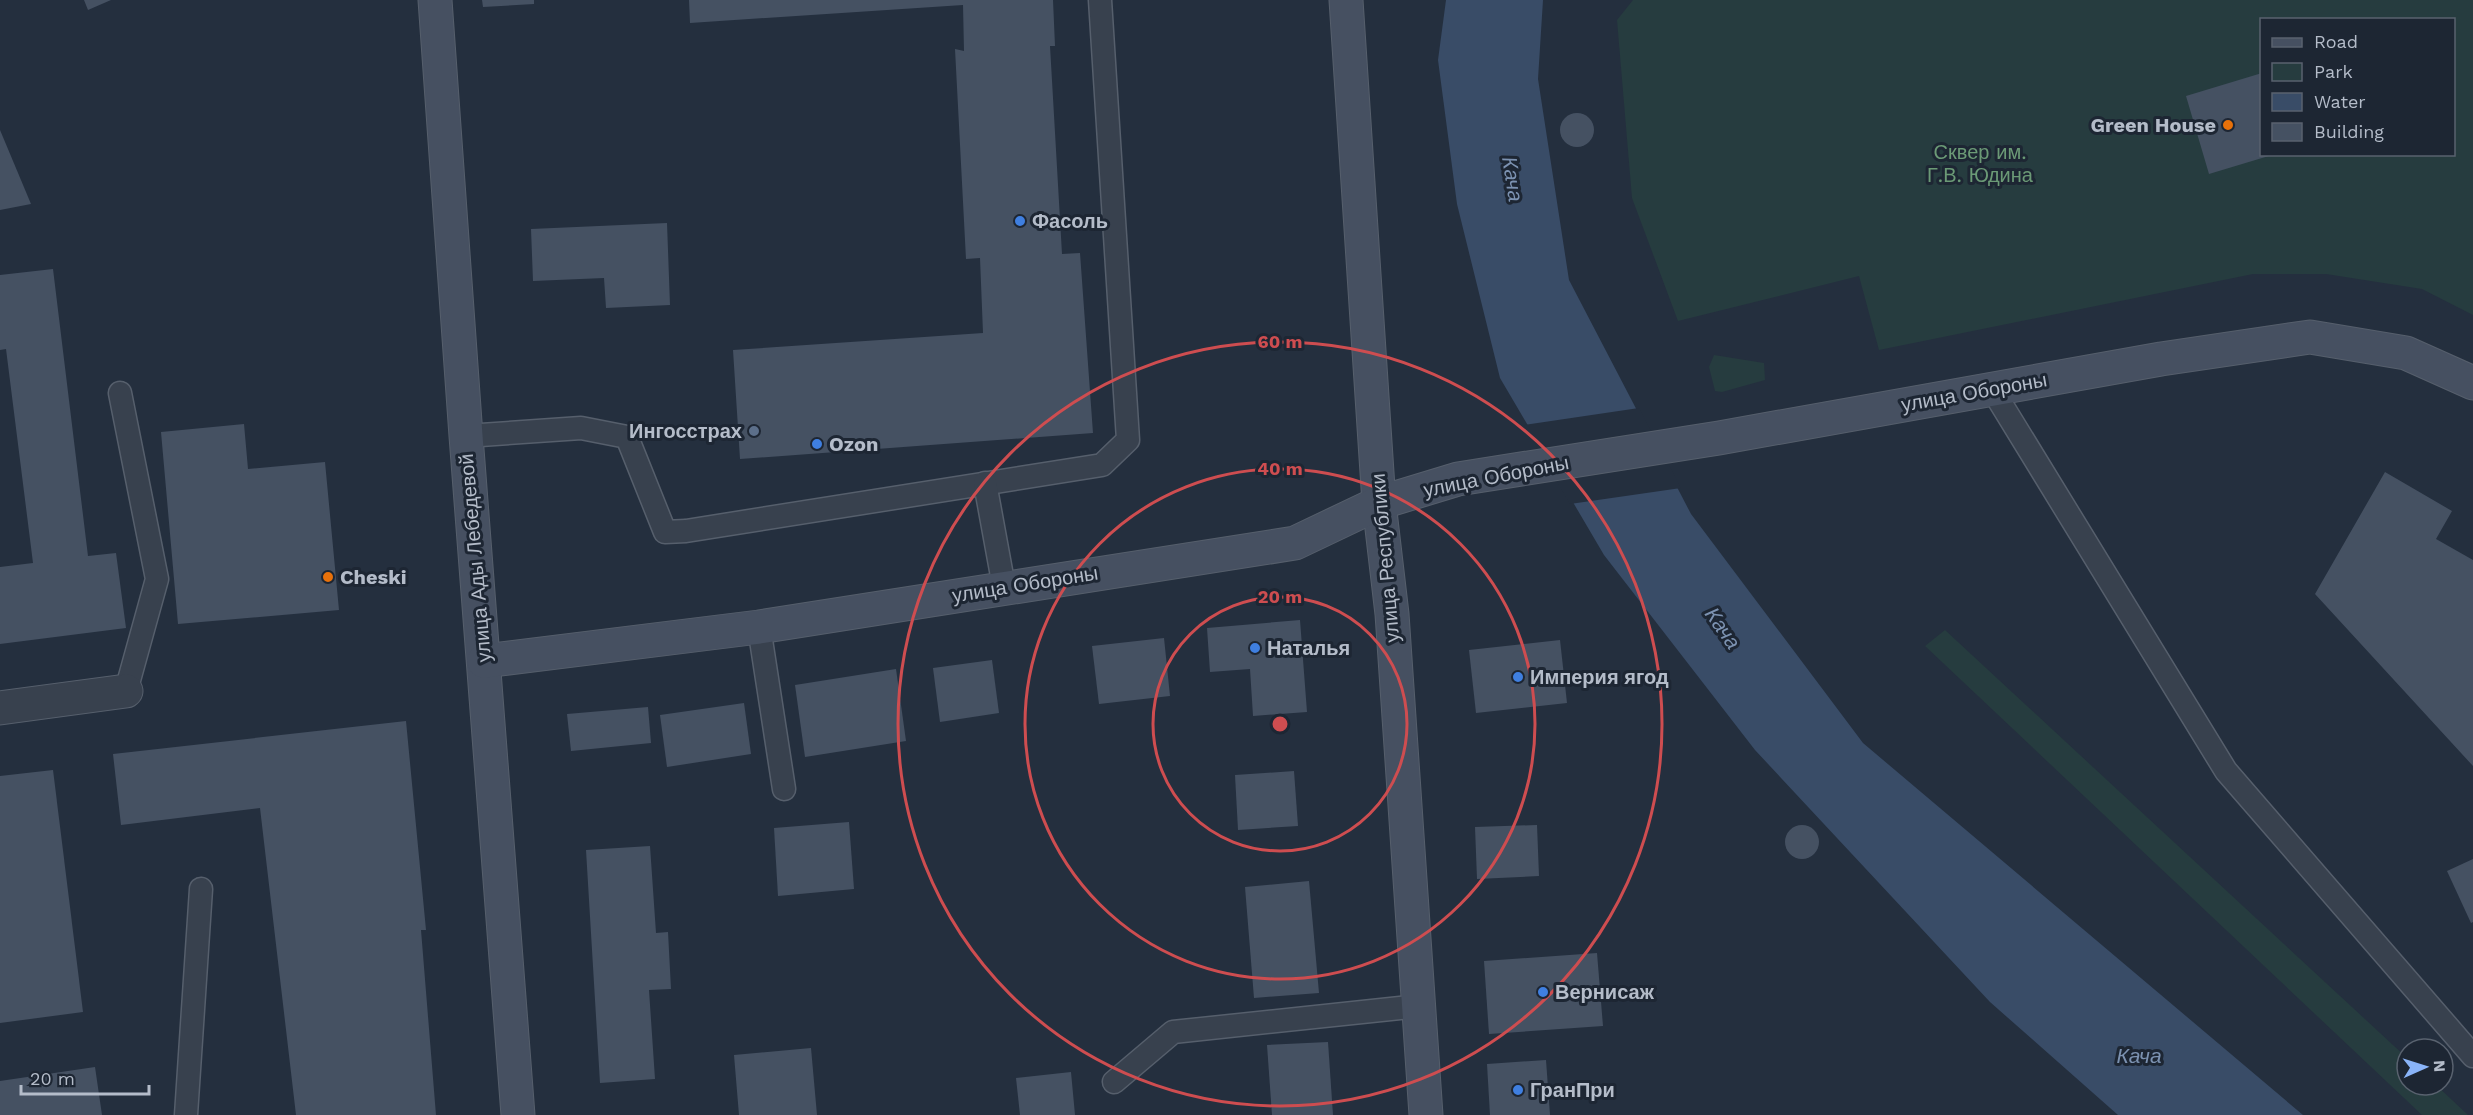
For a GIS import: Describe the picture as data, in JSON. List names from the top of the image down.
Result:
{
  "streets": {
    "main road": ["улица Обороны", "улица Ады Лебедевой", "улица Республики"]
  },
  "crossings": [
    ["улица Обороны", "улица Ады Лебедевой"],
    ["улица Обороны", "улица Республики"]
  ],
  "water": ["Кача"],
  "parks": ["Сквер им. Г.В. Юдина"],
  "places": [
    "Green House",
    "Фасоль",
    "Ингосстрах",
    "Ozon",
    "Cheski",
    "Наталья",
    "Империя ягод",
    "Вернисаж",
    "ГранПри"
  ],
  "legend": [
    "Road",
    "Park",
    "Water",
    "Building"
  ],
  "scale_bar": "20 m",
  "north": "right",
  "rings": ["60 m", "40 m", "20 m"]
}
